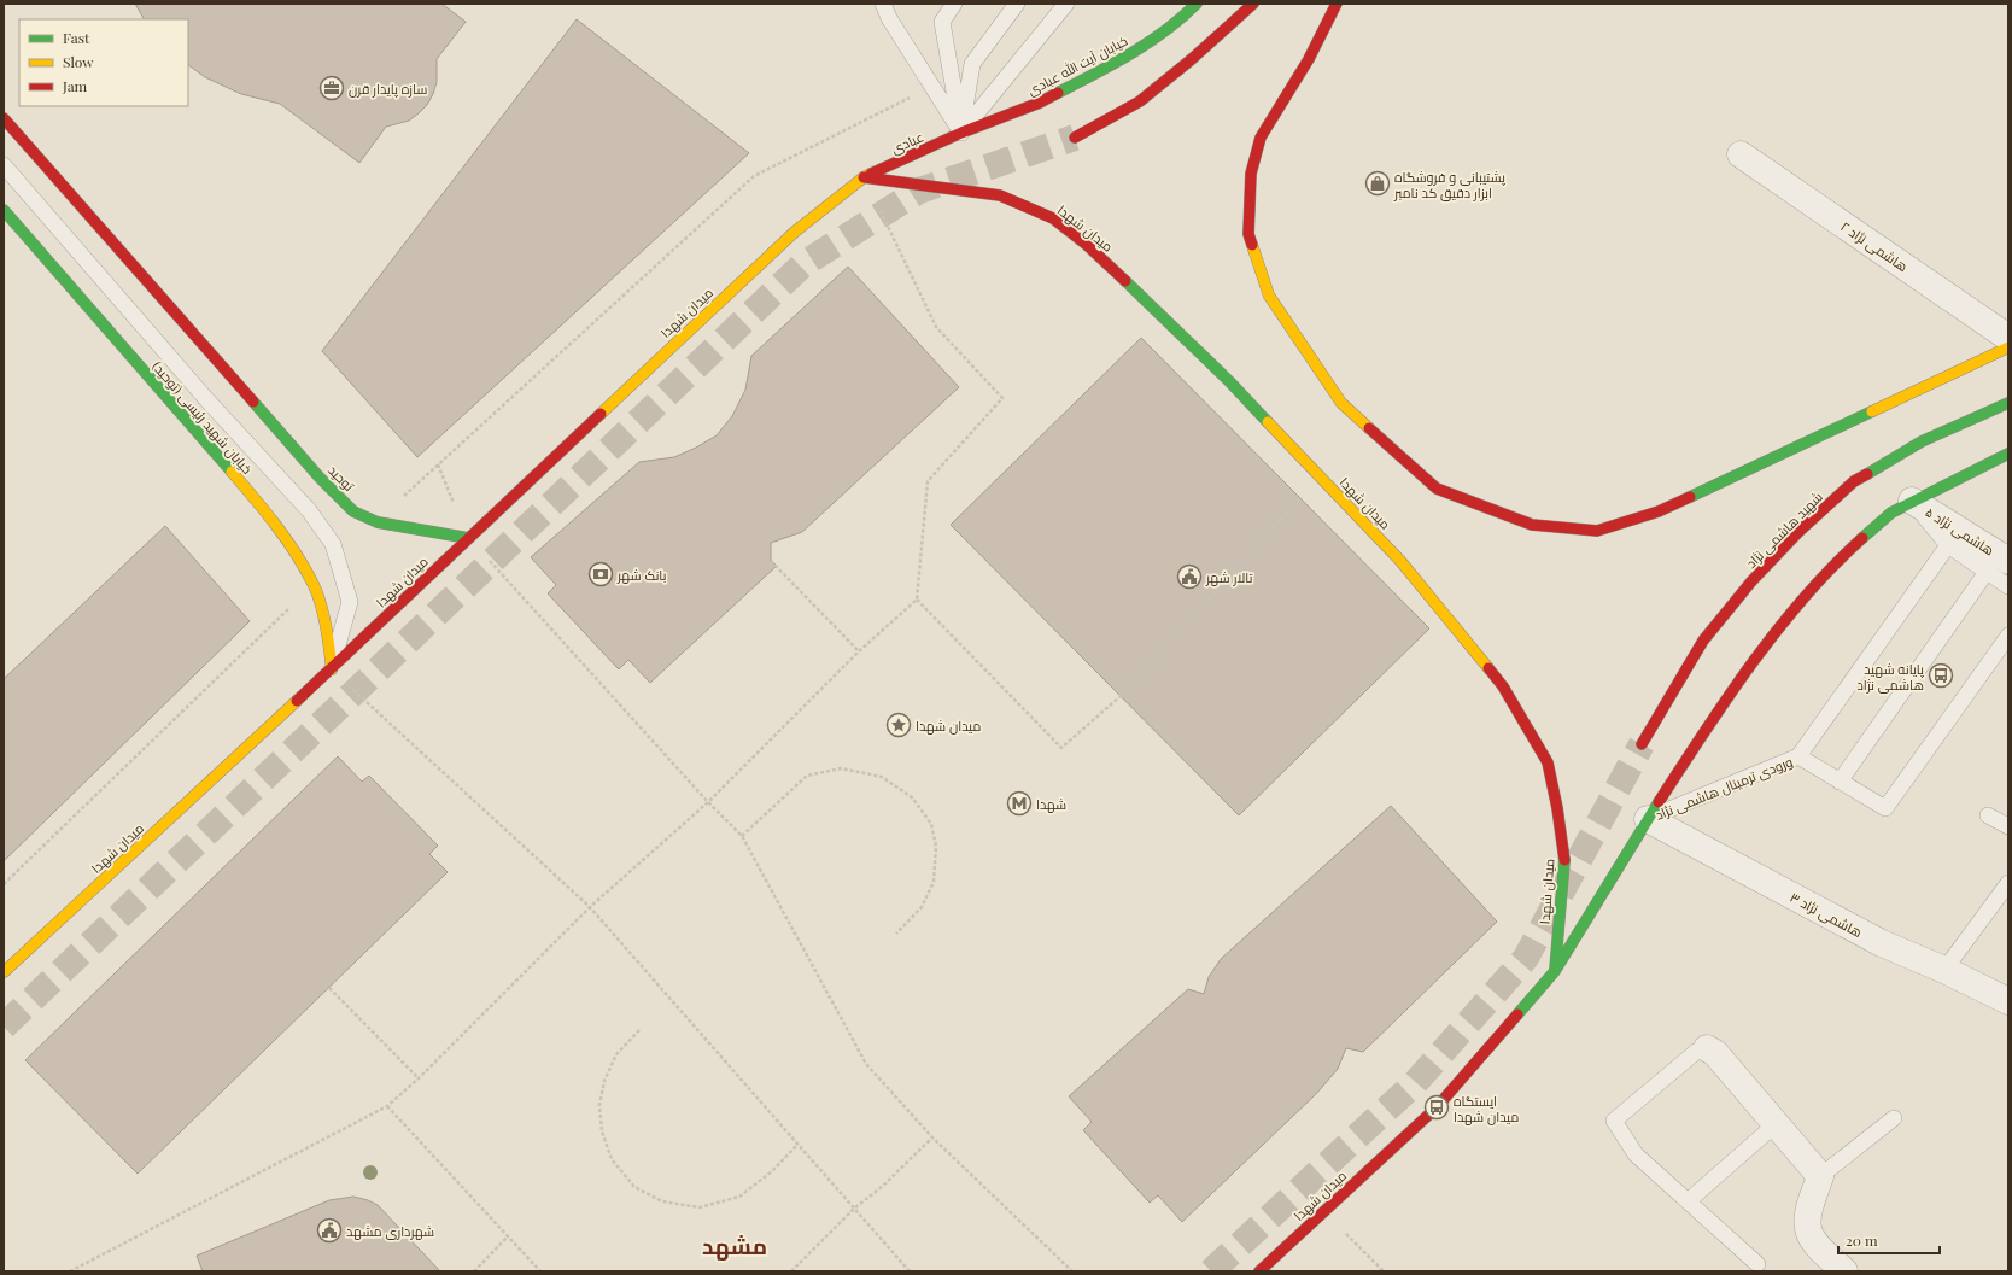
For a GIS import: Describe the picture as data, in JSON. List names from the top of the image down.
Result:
{
  "streets": {
    "main road": [
      "خیابان آیت الله عبادی",
      "عبادی",
      "میدان شهدا",
      "خیابان شهید رئیسی (توحید)",
      "توحید",
      "شهید هاشمی نژاد"
    ],
    "street": ["هاشمی نژاد ۲", "هاشمی نژاد ۵", "هاشمی نژاد ۳"],
    "lane": ["ورودی ترمینال هاشمی نژاد"]
  },
  "crossings": [
    ["خیابان آیت الله عبادی", "عبادی"],
    ["عبادی", "میدان شهدا"],
    ["میدان شهدا", "خیابان شهید رئیسی (توحید)"],
    ["میدان شهدا", "توحید"],
    ["ورودی ترمینال هاشمی نژاد", "هاشمی نژاد ۳"]
  ],
  "districts": ["مشهد"],
  "places": {
    "office": ["سازه پایدار قرن"],
    "shop": ["پشتیبانی و فروشگاه ابزار دقیق کد نامبر"],
    "bank": ["بانک شهر"],
    "public building": ["تالار شهر", "شهرداری مشهد"],
    "bus stop": ["پایانه شهید هاشمی نژاد", "ایستگاه میدان شهدا"],
    "place": ["میدان شهدا"],
    "metro station": ["شهدا"]
  },
  "legend": ["Fast", "Slow", "Jam"],
  "scale_bar": "20 m"
}
